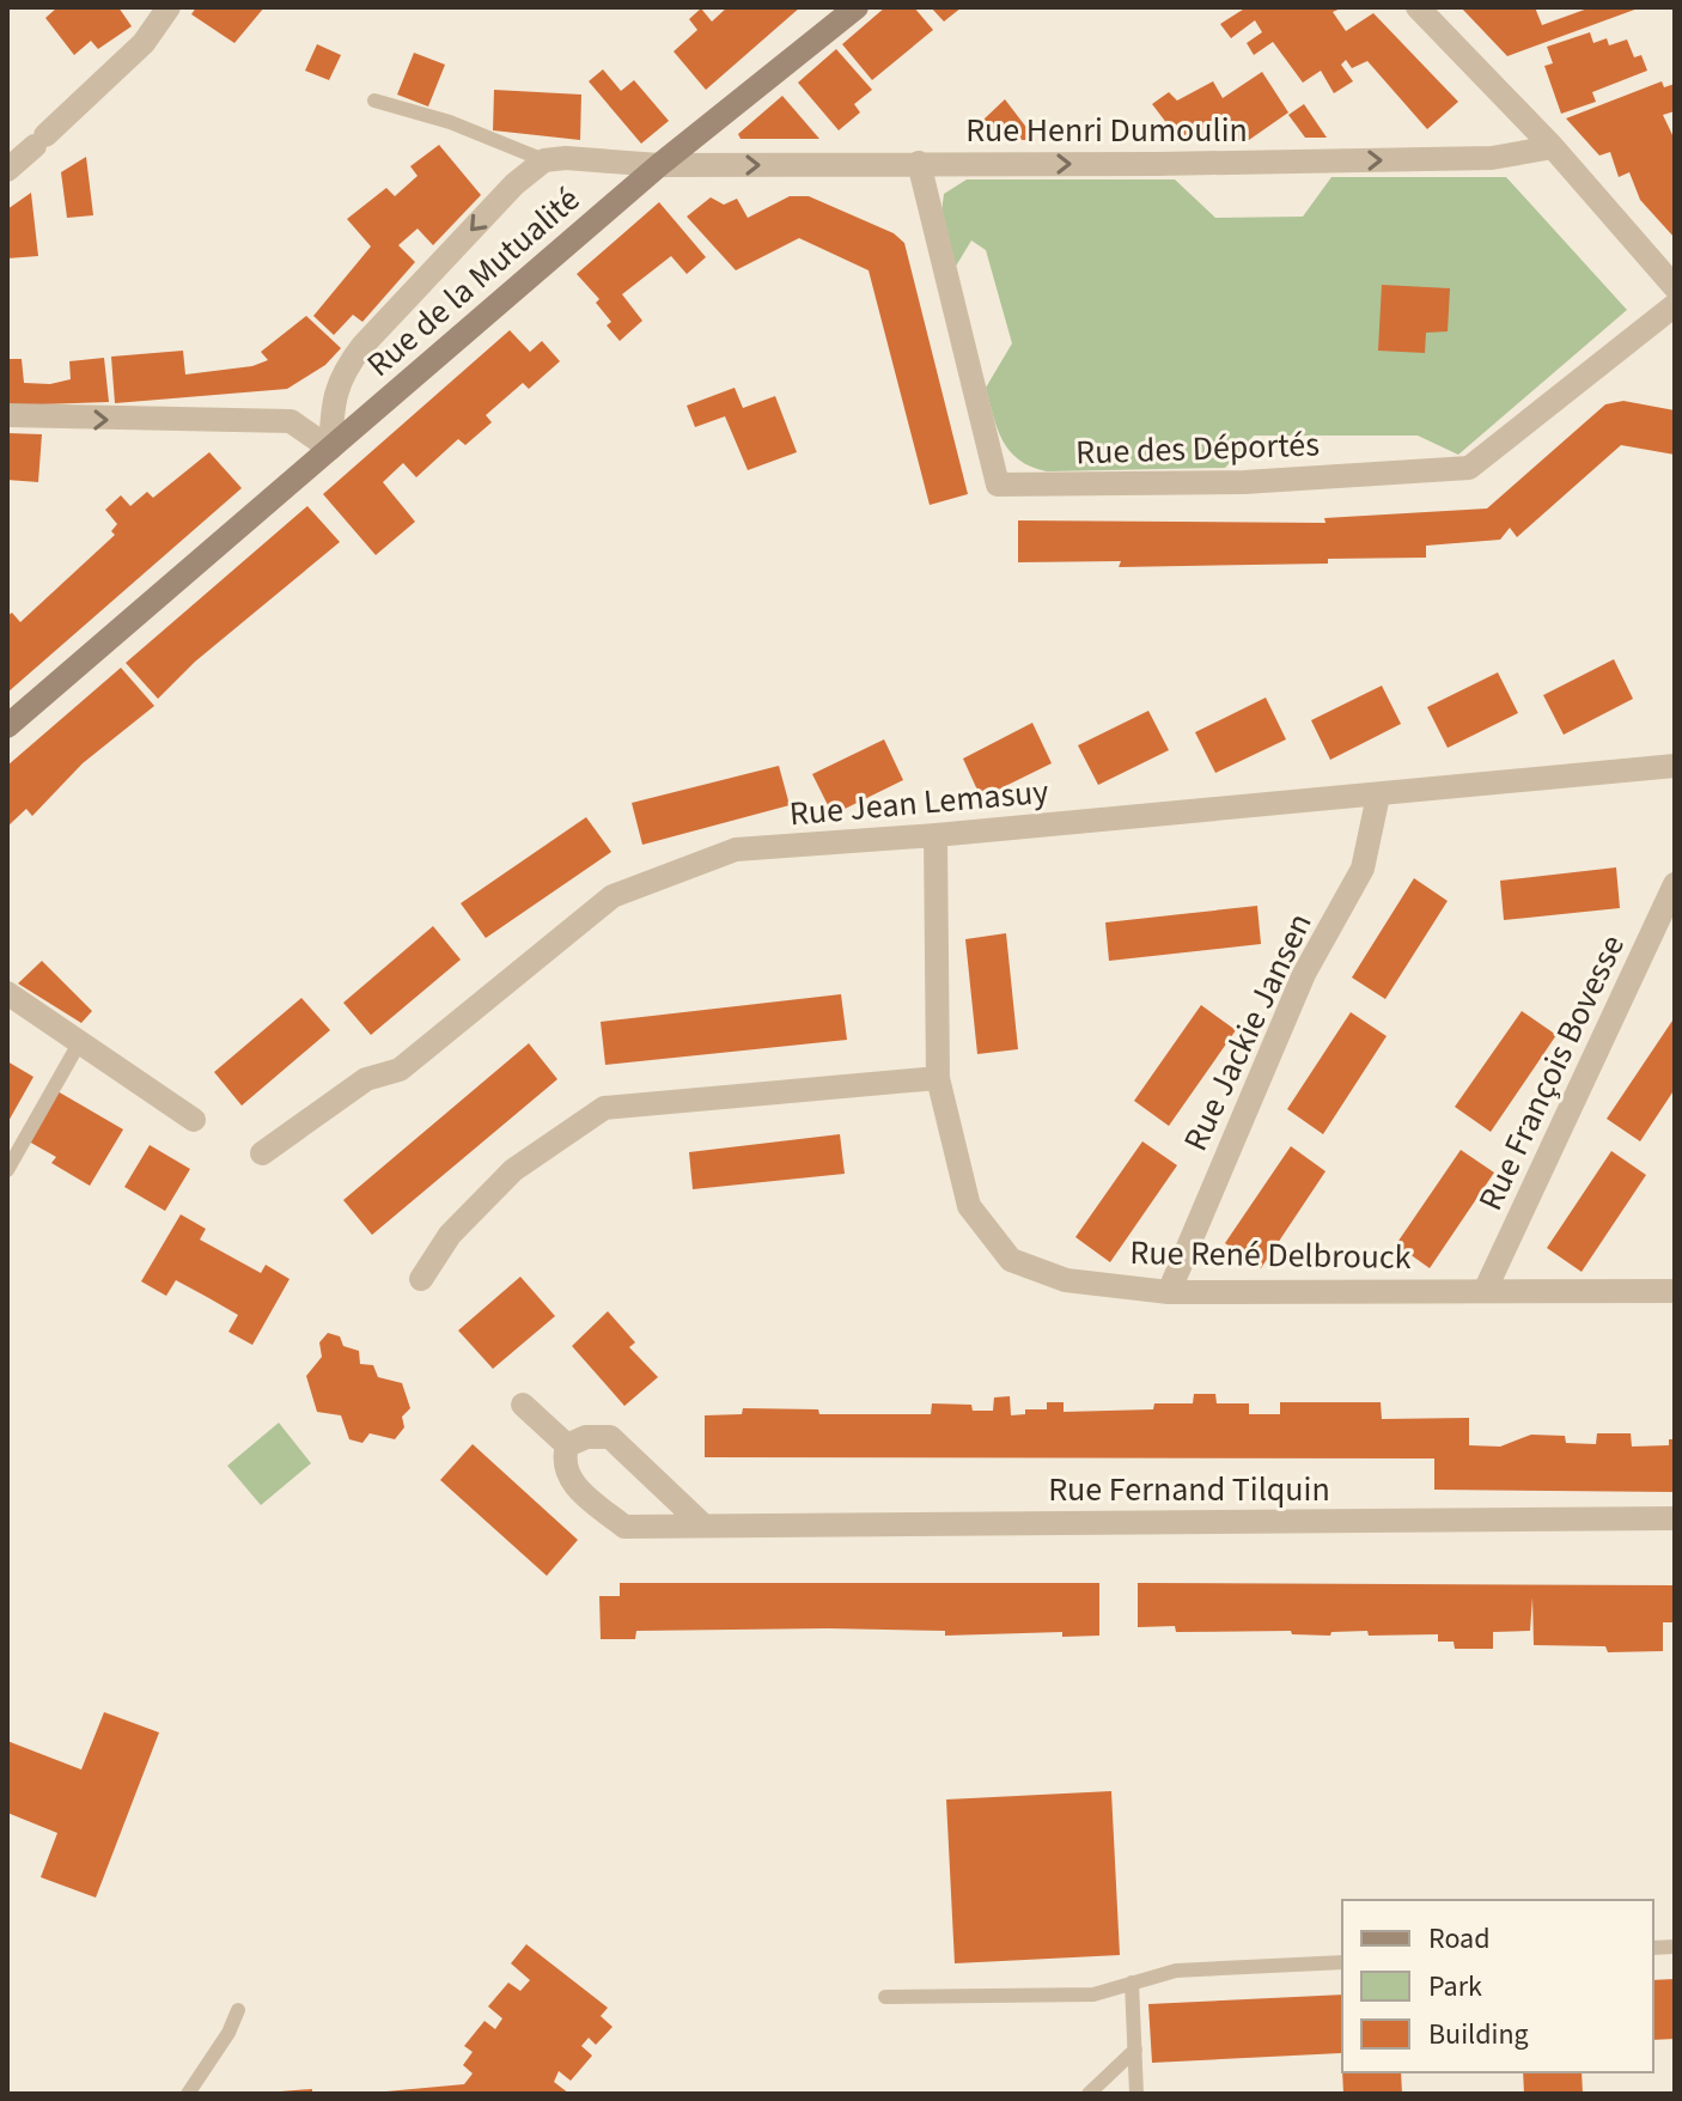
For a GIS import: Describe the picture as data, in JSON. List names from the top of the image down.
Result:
{
  "streets": {
    "street": [
      "Rue Henri Dumoulin",
      "Rue de la Mutualité",
      "Rue des Déportés",
      "Rue Jean Lemasuy",
      "Rue Jackie Jansen",
      "Rue François Bovesse",
      "Rue René Delbrouck",
      "Rue Fernand Tilquin"
    ]
  },
  "crossings": [
    ["Rue Henri Dumoulin", "Rue de la Mutualité"],
    ["Rue Henri Dumoulin", "Rue des Déportés"],
    ["Rue Jean Lemasuy", "Rue Jackie Jansen"],
    ["Rue Jean Lemasuy", "Rue René Delbrouck"],
    ["Rue Jackie Jansen", "Rue René Delbrouck"],
    ["Rue François Bovesse", "Rue René Delbrouck"]
  ],
  "one_way": ["Rue Henri Dumoulin"],
  "legend": ["Road", "Park", "Building"]
}
